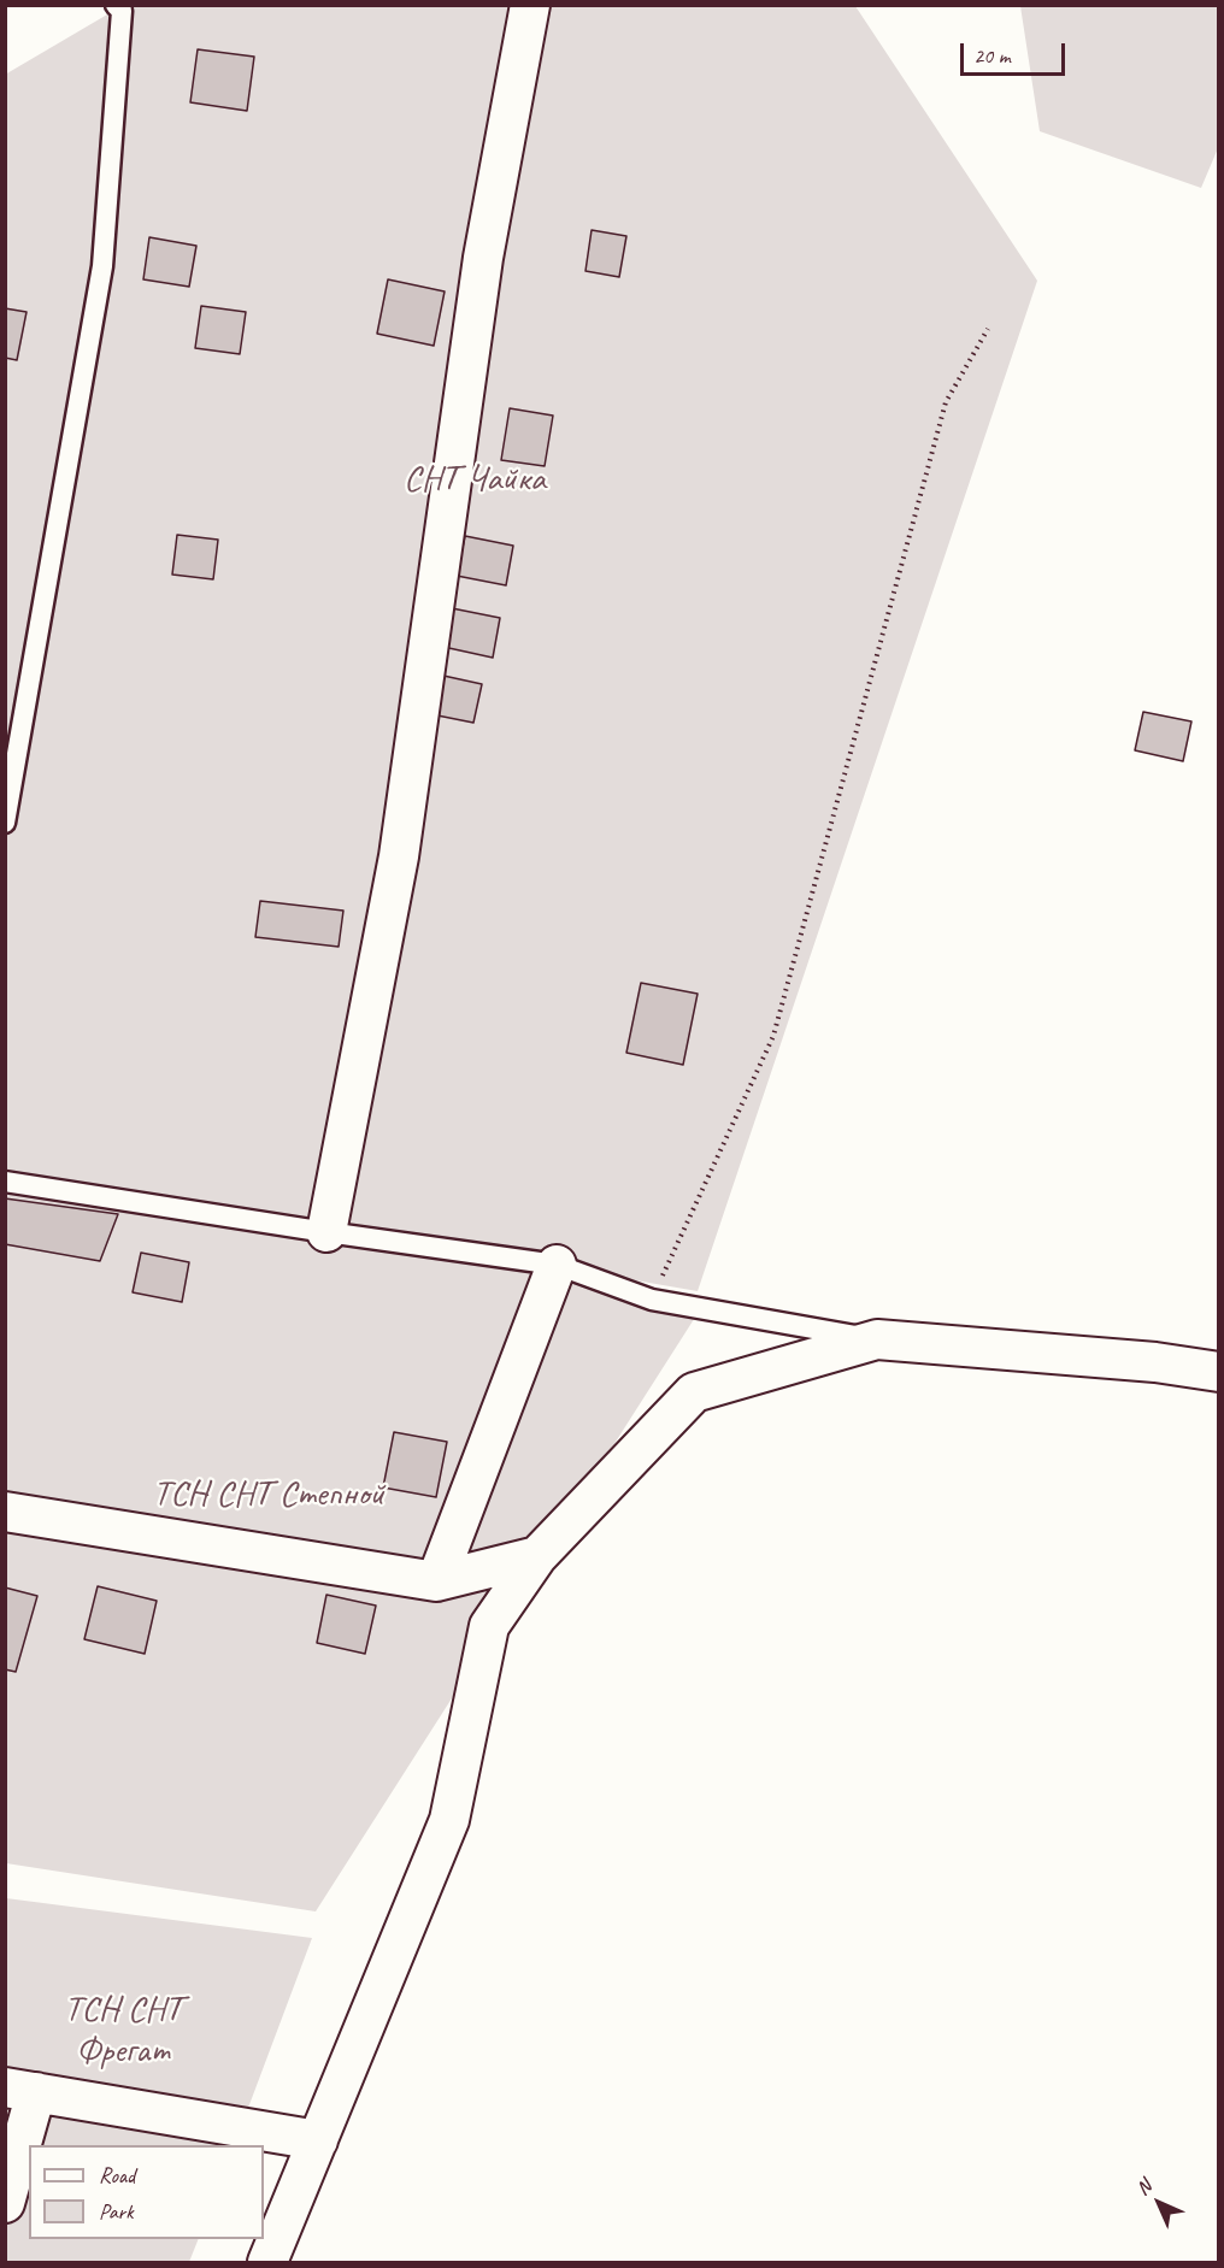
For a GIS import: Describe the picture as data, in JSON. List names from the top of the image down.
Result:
{
  "parks": ["СНТ Чайка", "ТСН СНТ Степной", "ТСН СНТ Фрегат"],
  "legend": ["Road", "Park"],
  "scale_bar": "20 m",
  "north": "top left"
}
